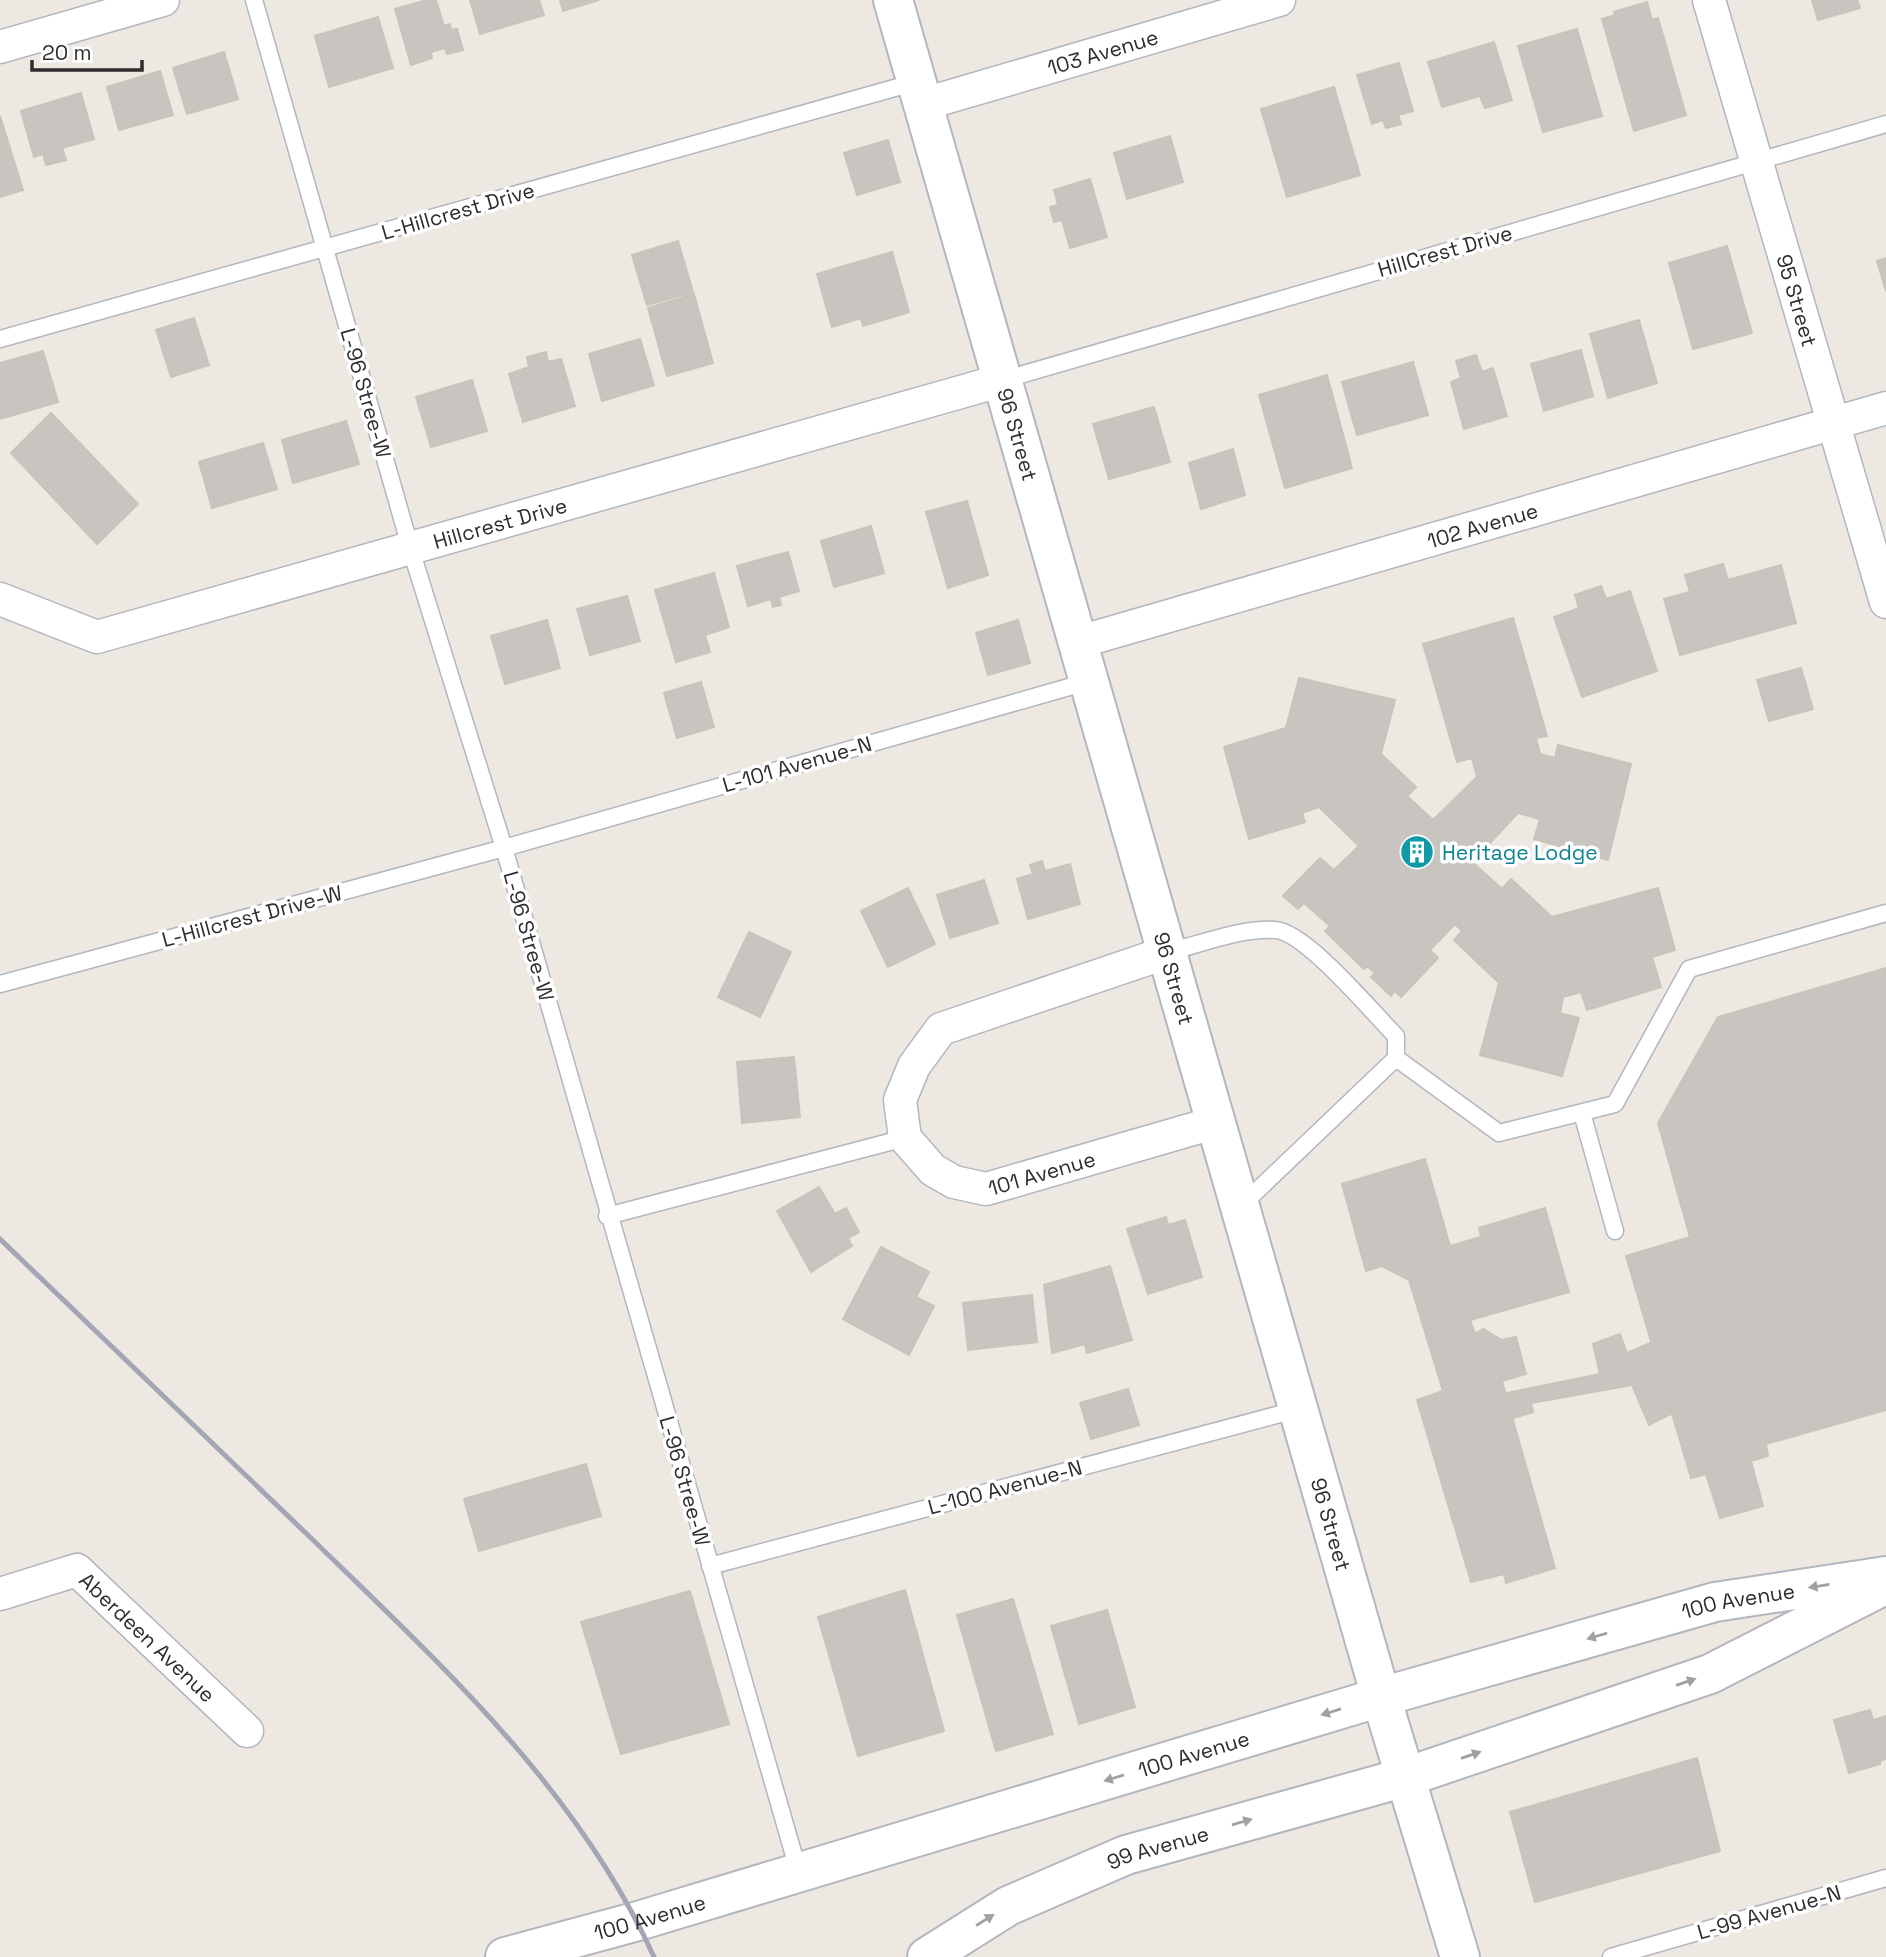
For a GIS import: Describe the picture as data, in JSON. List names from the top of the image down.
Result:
{
  "streets": {
    "main road": ["96 Street", "100 Avenue", "99 Avenue"],
    "street": [
      "103 Avenue",
      "95 Street",
      "Hillcrest Drive",
      "102 Avenue",
      "101 Avenue",
      "Aberdeen Avenue"
    ],
    "lane": [
      "L-Hillcrest Drive",
      "HillCrest Drive",
      "L-96 Stree-W",
      "L-101 Avenue-N",
      "L-Hillcrest Drive-W",
      "L-100 Avenue-N",
      "L-99 Avenue-N"
    ]
  },
  "crossings": [
    ["103 Avenue", "L-Hillcrest Drive"],
    ["103 Avenue", "96 Street"],
    ["L-Hillcrest Drive", "L-96 Stree-W"],
    ["L-Hillcrest Drive", "96 Street"],
    ["HillCrest Drive", "95 Street"],
    ["HillCrest Drive", "96 Street"],
    ["HillCrest Drive", "Hillcrest Drive"],
    ["95 Street", "102 Avenue"],
    ["L-96 Stree-W", "Hillcrest Drive"],
    ["L-96 Stree-W", "L-101 Avenue-N"],
    ["L-96 Stree-W", "L-Hillcrest Drive-W"],
    ["L-96 Stree-W", "L-100 Avenue-N"],
    ["L-96 Stree-W", "100 Avenue"],
    ["96 Street", "Hillcrest Drive"],
    ["96 Street", "102 Avenue"],
    ["96 Street", "L-101 Avenue-N"],
    ["96 Street", "101 Avenue"],
    ["96 Street", "L-100 Avenue-N"],
    ["96 Street", "100 Avenue"],
    ["96 Street", "99 Avenue"],
    ["L-101 Avenue-N", "L-Hillcrest Drive-W"],
    ["100 Avenue", "99 Avenue"]
  ],
  "one_way": ["99 Avenue"],
  "places": {
    "building": ["Heritage Lodge"]
  },
  "scale_bar": "20 m"
}
